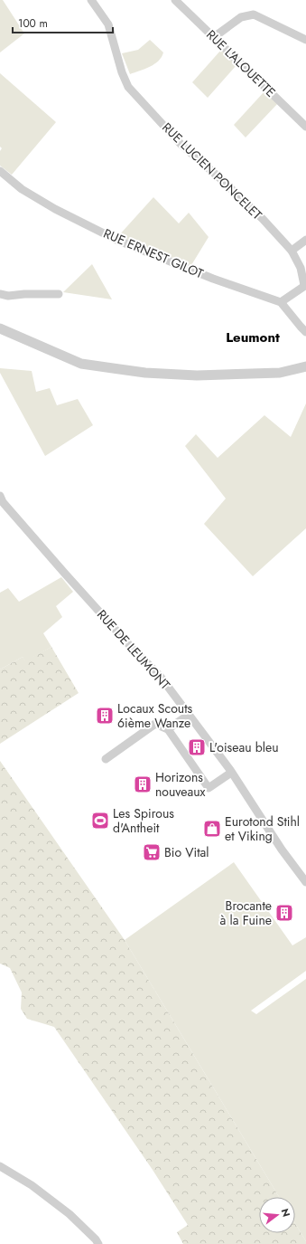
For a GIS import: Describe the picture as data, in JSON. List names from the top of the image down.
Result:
{
  "streets": {
    "street": [
      "RUE L'ALOUETTE",
      "RUE LUCIEN PONCELET",
      "RUE ERNEST GILOT",
      "RUE DE LEUMONT"
    ]
  },
  "districts": ["Leumont"],
  "places": {
    "building": [
      "Locaux Scouts 6ième Wanze",
      "L'oiseau bleu",
      "Horizons nouveaux",
      "Brocante à la Fuine"
    ],
    "sports": ["Les Spirous d'Antheit"],
    "shop": ["Eurotond Stihl et Viking"],
    "supermarket": ["Bio Vital"]
  },
  "scale_bar": "100 m",
  "north": "right"
}
